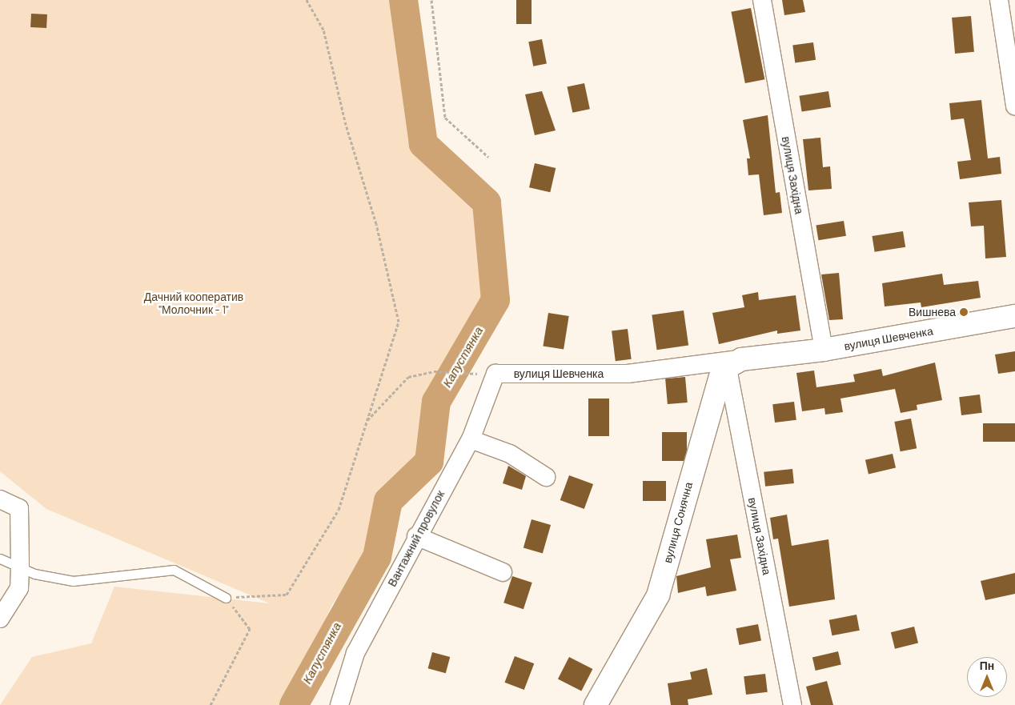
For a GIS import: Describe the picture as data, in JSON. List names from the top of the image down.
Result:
{
  "streets": {
    "street": [
      "вулиця Західна",
      "вулиця Шевченка",
      "вулиця Сонячна",
      "Вантажний провулок"
    ]
  },
  "crossings": [
    ["вулиця Західна", "вулиця Шевченка"],
    ["вулиця Західна", "вулиця Сонячна"],
    ["вулиця Шевченка", "Вантажний провулок"]
  ],
  "water": ["Капустянка"],
  "parks": ["Дачний кооператив \"Молочник - 1\""],
  "places": ["Вишнева"],
  "north": "top"
}
